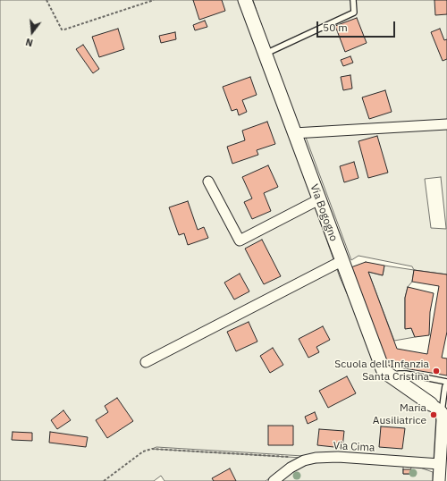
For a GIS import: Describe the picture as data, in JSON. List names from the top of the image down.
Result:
{
  "streets": {
    "main road": ["Via Bogogno"],
    "street": ["Via Cima"]
  },
  "places": ["Scuola dell'Infanzia Santa Cristina", "Maria Ausiliatrice"],
  "scale_bar": "50 m",
  "north": "bottom"
}
